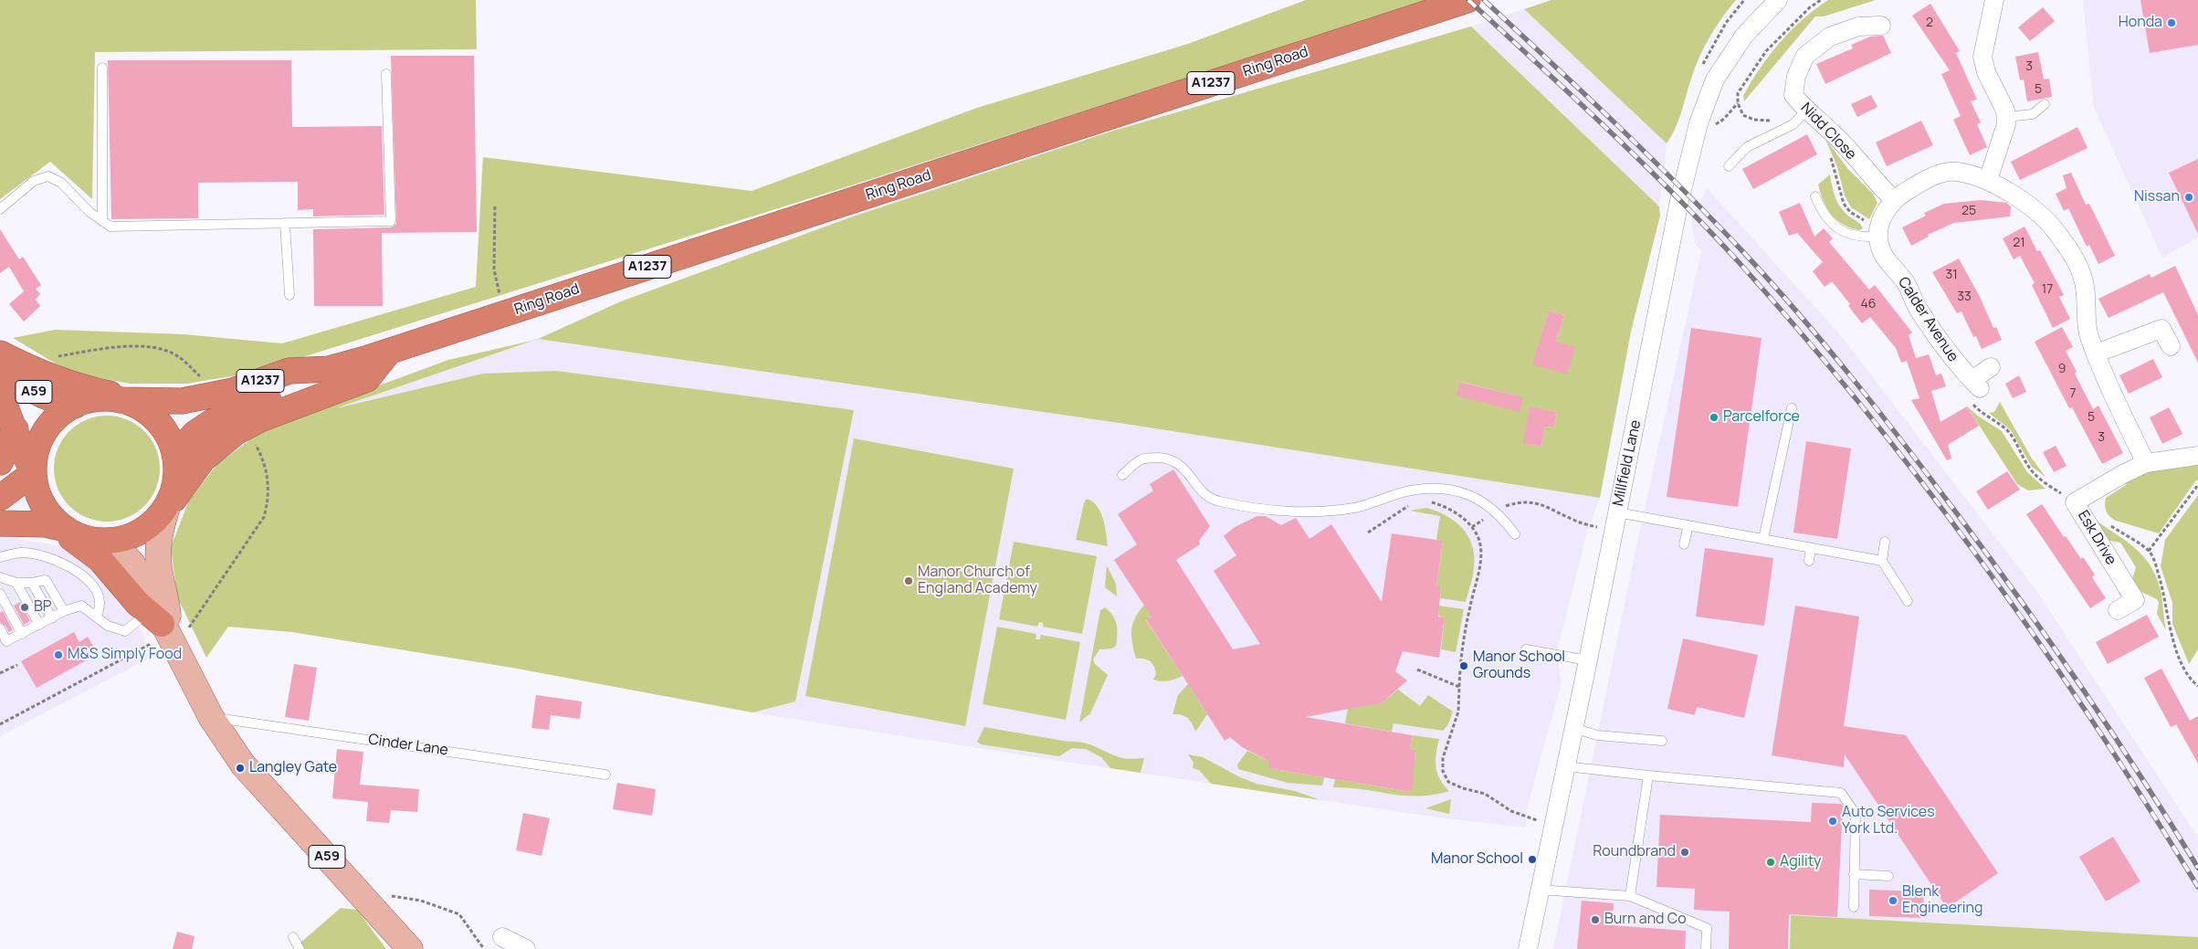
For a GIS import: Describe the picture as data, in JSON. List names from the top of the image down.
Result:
{
  "streets": {
    "highway": ["Ring Road", "A1237", "A59"],
    "street": [
      "Nidd Close",
      "Calder Avenue",
      "Millfield Lane",
      "Esk Drive"
    ],
    "lane": ["Cinder Lane"]
  },
  "crossings": [
    ["Ring Road", "A59"],
    ["A59", "Cinder Lane"]
  ],
  "places": [
    "Honda",
    "Nissan",
    "Parcelforce",
    "Manor Church of England Academy",
    "BP",
    "M&S Simply Food",
    "Manor School Grounds",
    "Langley Gate",
    "Auto Services York Ltd.",
    "Roundbrand",
    "Manor School",
    "Agility",
    "Blenk Engineering",
    "Burn and Co"
  ],
  "house_numbers": [
    "2",
    "3",
    "5",
    "25",
    "21",
    "31",
    "17",
    "33",
    "46",
    "9",
    "7",
    "5",
    "3"
  ]
}
